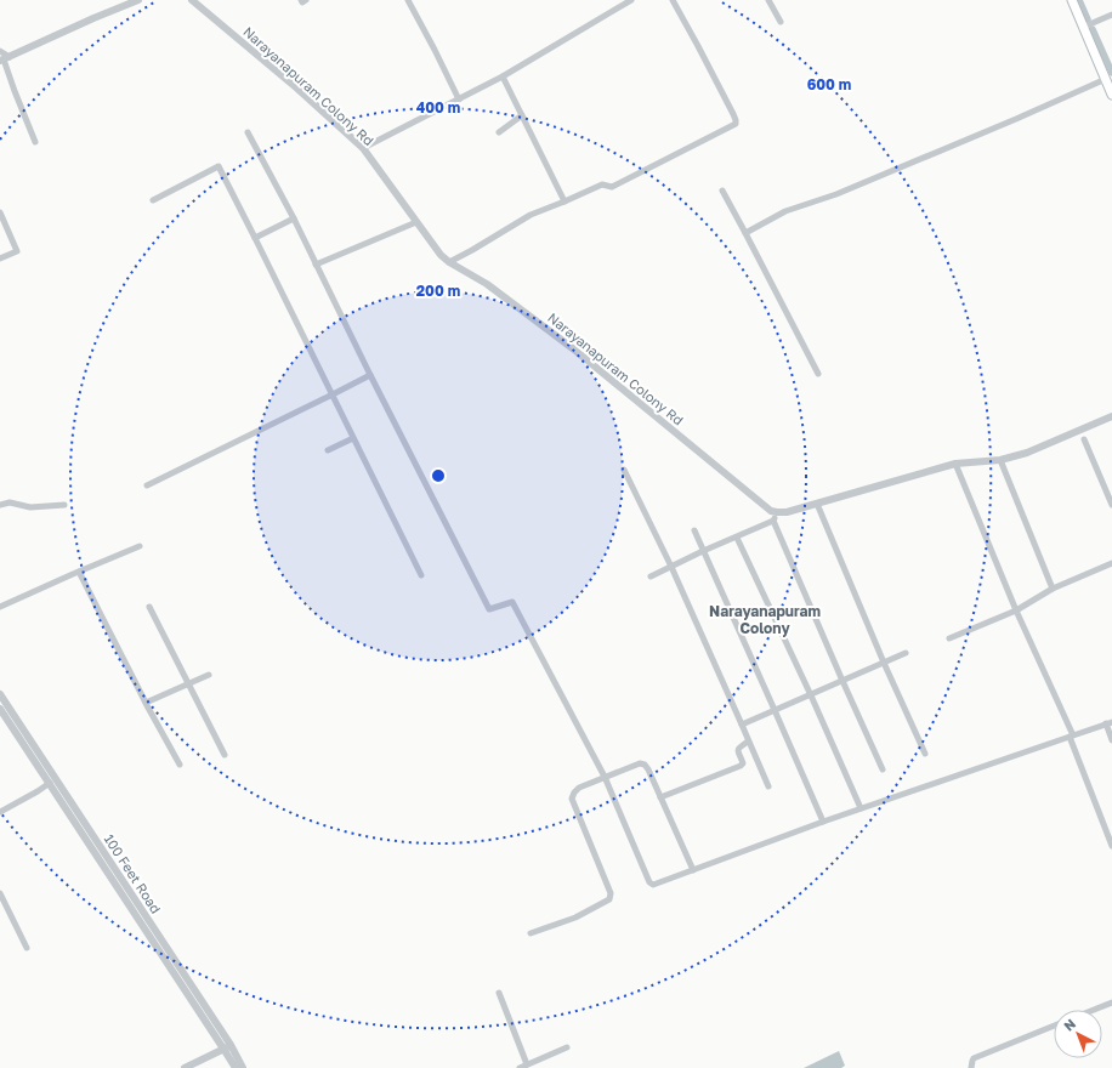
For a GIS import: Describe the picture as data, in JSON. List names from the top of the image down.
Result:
{
  "streets": {
    "street": ["Narayanapuram Colony Rd", "100 Feet Road"]
  },
  "districts": ["Narayanapuram Colony"],
  "north": "top left",
  "rings": ["600 m", "400 m", "200 m"]
}
